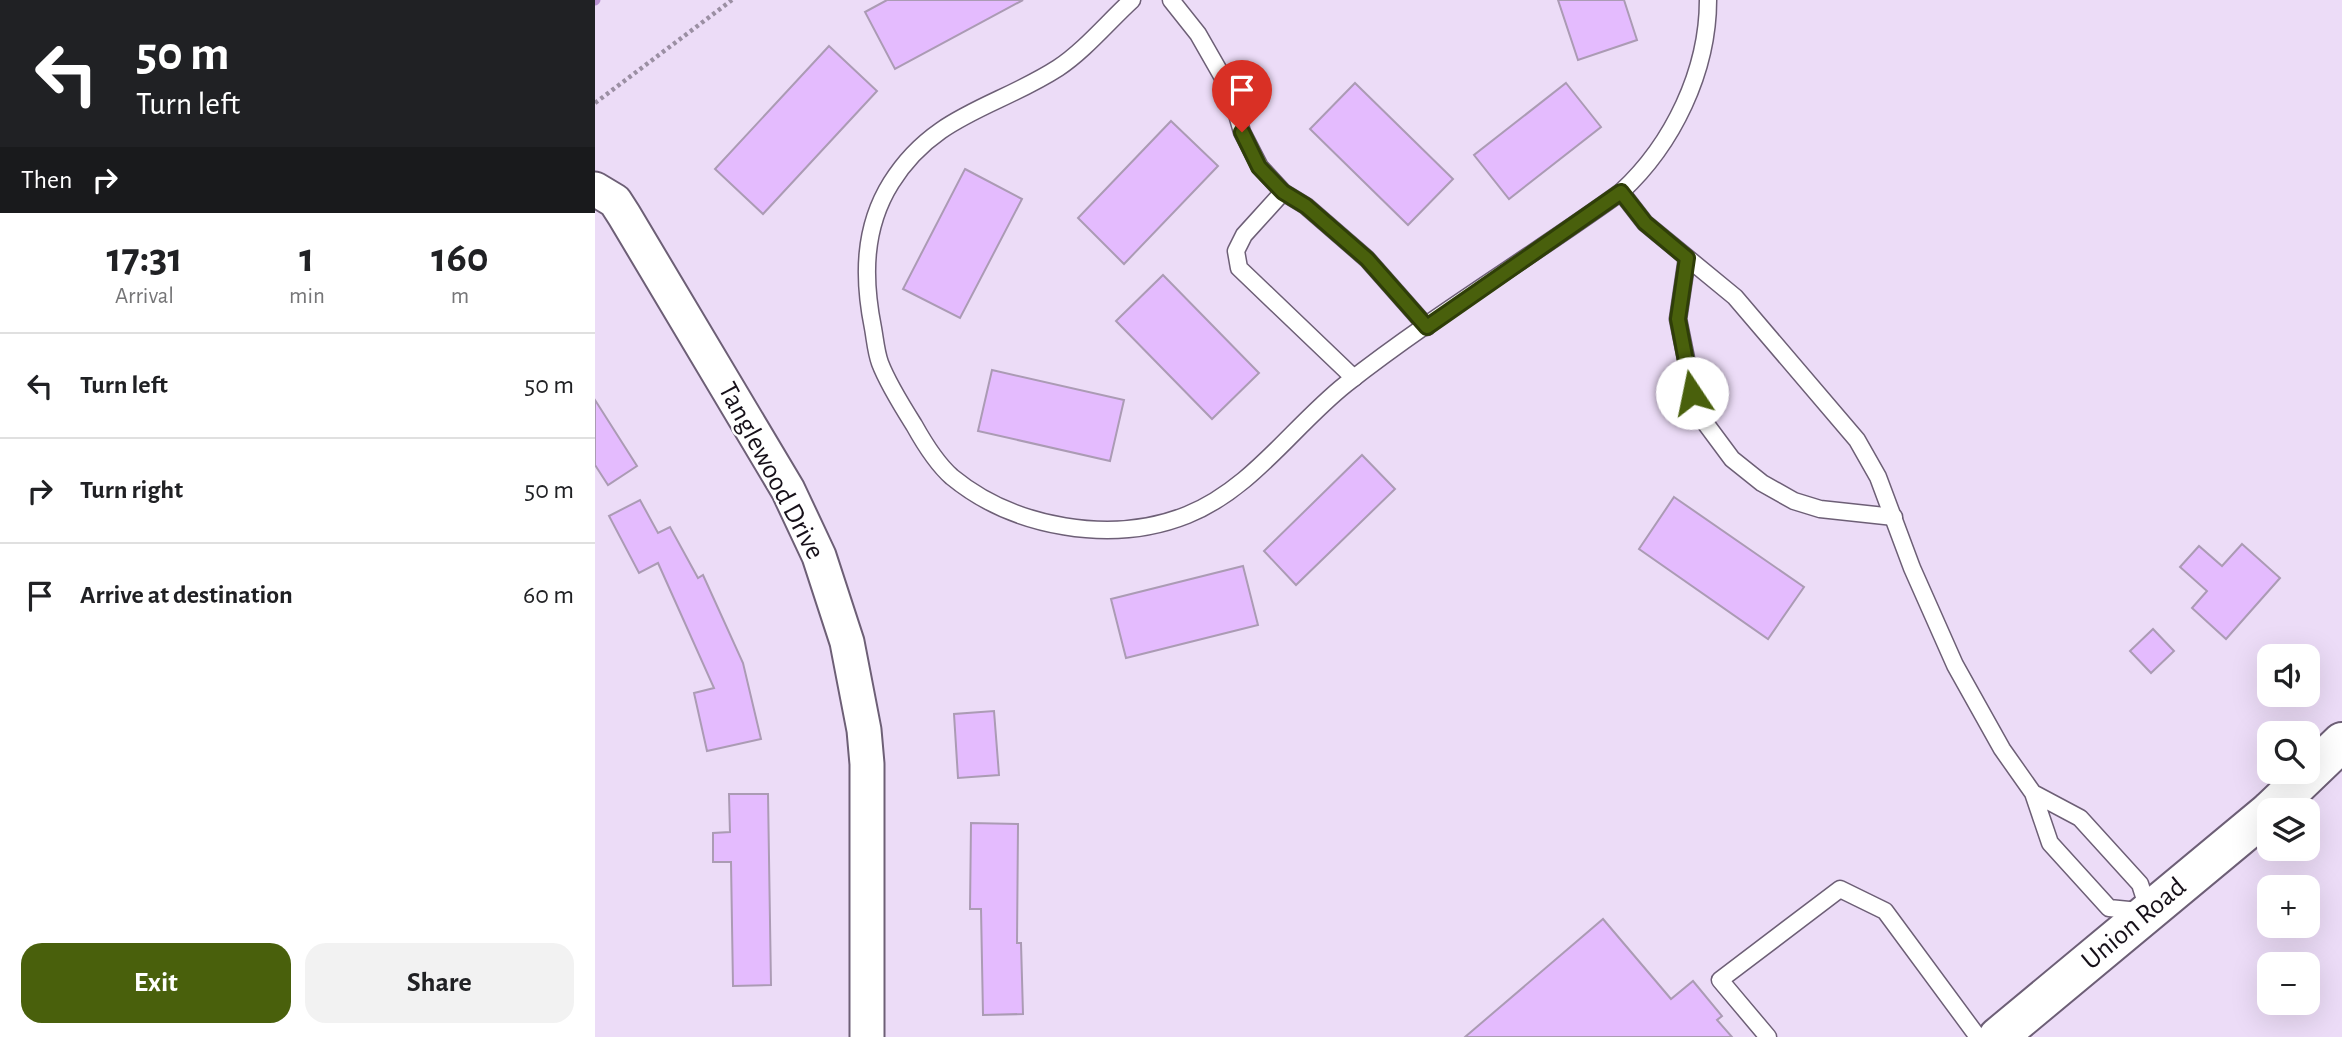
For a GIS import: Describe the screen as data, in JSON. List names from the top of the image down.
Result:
{
  "streets": {
    "main road": ["Union Road"],
    "street": ["Tanglewood Drive"]
  },
  "page": {
    "turn": ["50 m", "Turn left"],
    "then": "Then",
    "eta": [
      "17:31",
      "Arrival",
      "1",
      "min",
      "160",
      "m"
    ],
    "list": [
      {
        "name": "Turn left",
        "value": "50 m"
      },
      {
        "name": "Turn right",
        "value": "50 m"
      },
      {
        "name": "Arrive at destination",
        "value": "60 m"
      }
    ],
    "map_buttons": ["+", "−"],
    "buttons": ["Exit", "Share"]
  }
}
